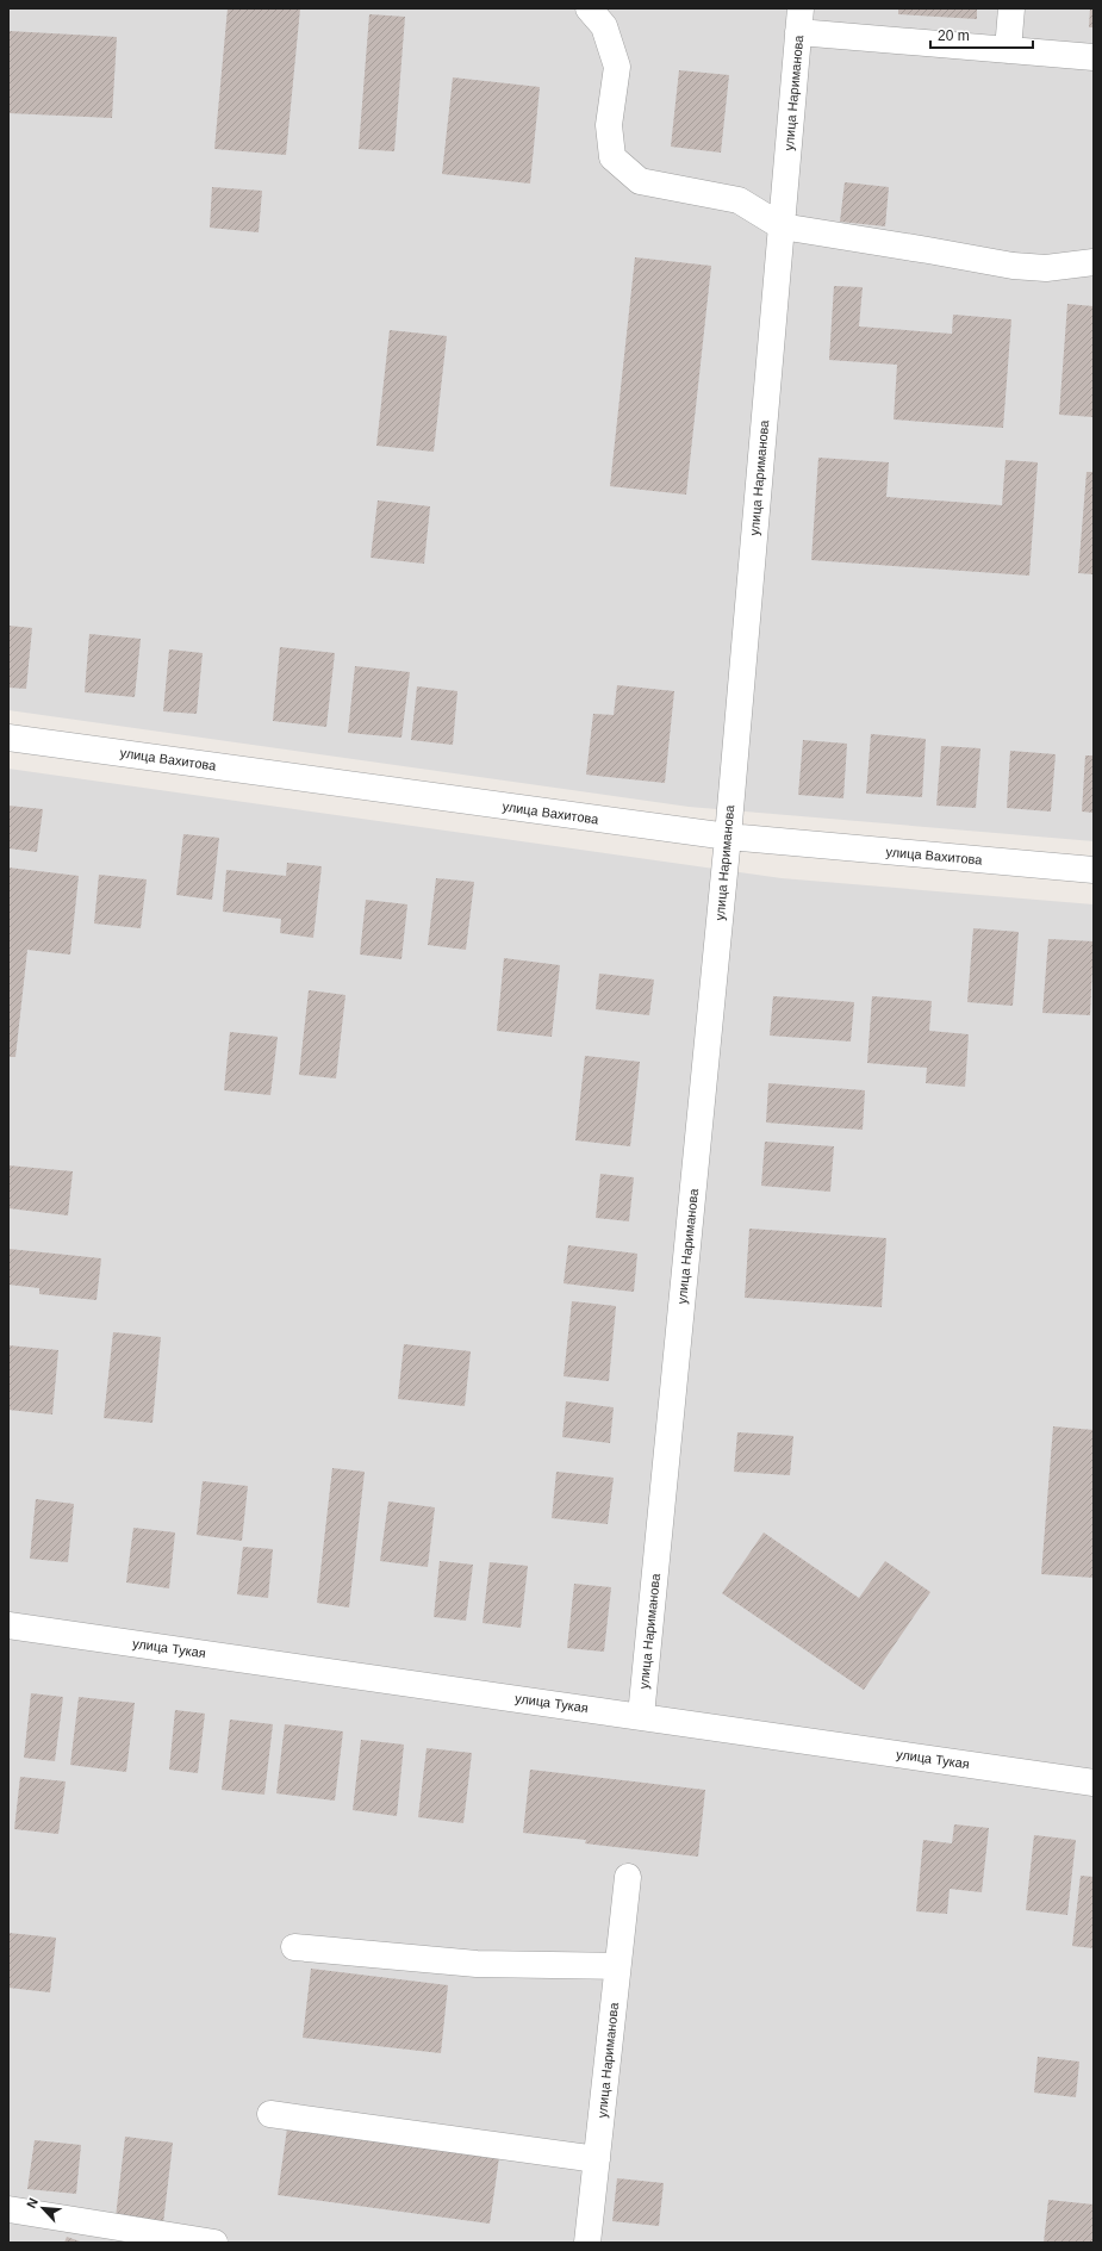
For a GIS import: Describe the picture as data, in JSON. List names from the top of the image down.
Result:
{
  "streets": {
    "street": ["улица Нариманова", "улица Вахитова", "улица Тукая"]
  },
  "crossings": [
    ["улица Нариманова", "улица Вахитова"],
    ["улица Нариманова", "улица Тукая"]
  ],
  "scale_bar": "20 m",
  "north": "top left"
}
